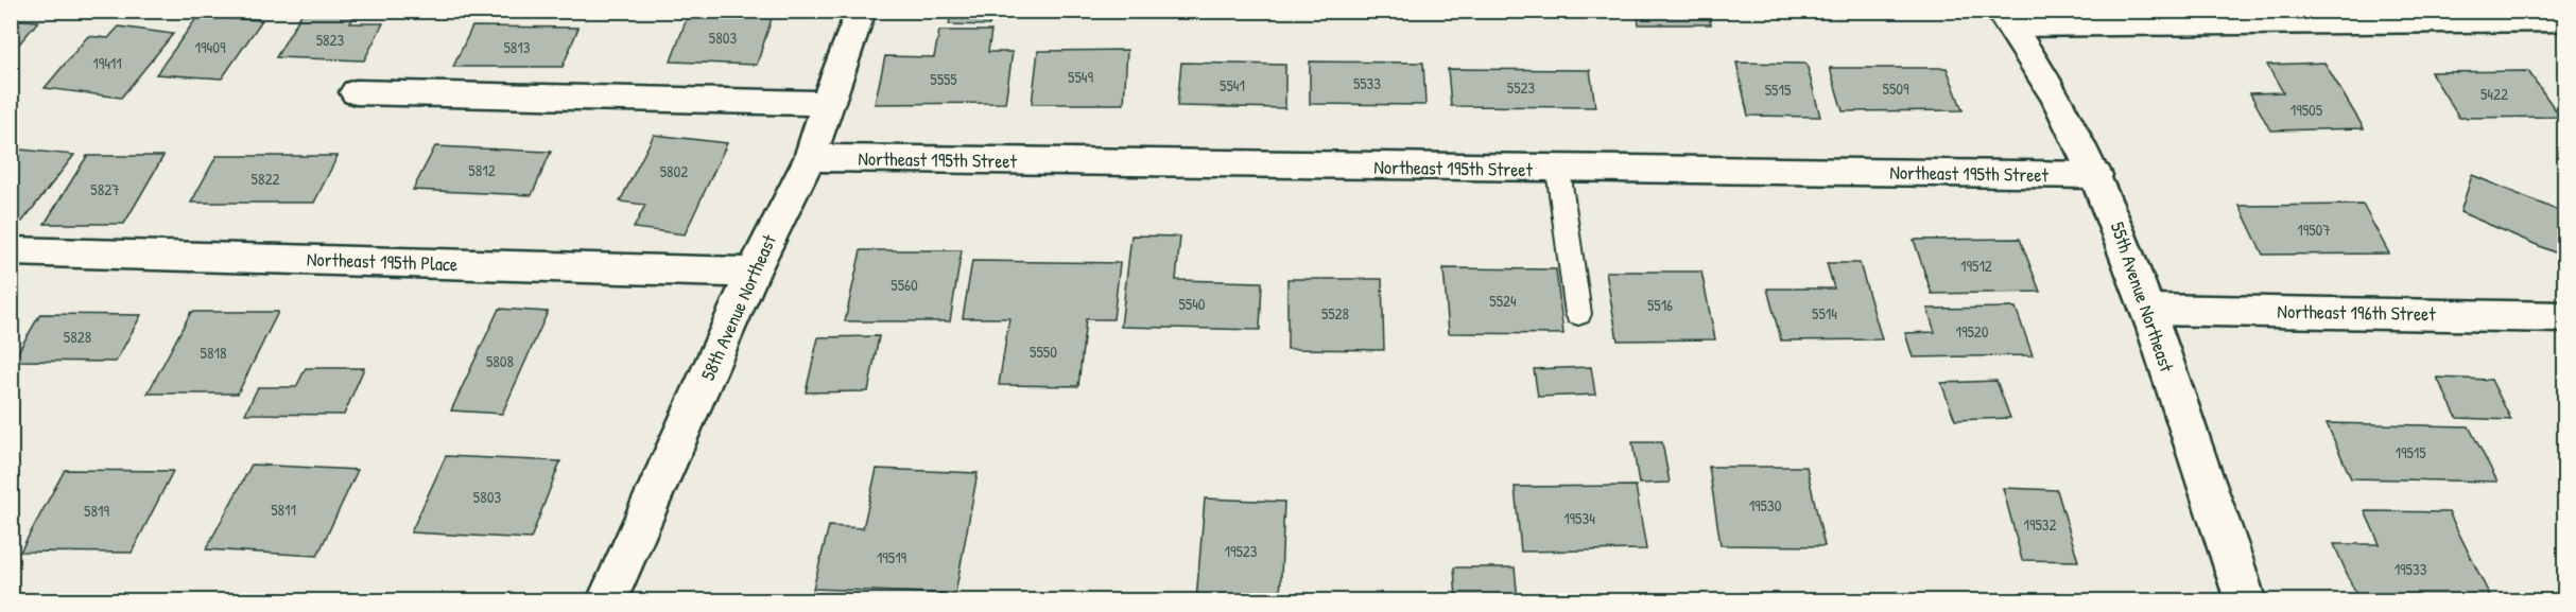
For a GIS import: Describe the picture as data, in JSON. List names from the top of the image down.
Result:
{
  "streets": {
    "street": [
      "Northeast 195th Street",
      "Northeast 195th Place",
      "55th Avenue Northeast",
      "58th Avenue Northeast",
      "Northeast 196th Street"
    ]
  },
  "crossings": [
    ["Northeast 195th Street", "55th Avenue Northeast"],
    ["Northeast 195th Street", "58th Avenue Northeast"],
    ["Northeast 195th Place", "58th Avenue Northeast"],
    ["55th Avenue Northeast", "Northeast 196th Street"]
  ],
  "house_numbers": [
    "5803",
    "5823",
    "19409",
    "5813",
    "19411",
    "5549",
    "5555",
    "5533",
    "5541",
    "5523",
    "5509",
    "5515",
    "5422",
    "19505",
    "5812",
    "5802",
    "5822",
    "5827",
    "19507",
    "19512",
    "5560",
    "5524",
    "5540",
    "5516",
    "5528",
    "5514",
    "19520",
    "5828",
    "5550",
    "5818",
    "5808",
    "19515",
    "5803",
    "19530",
    "5811",
    "5819",
    "19534",
    "19532",
    "19523",
    "19519",
    "19533"
  ]
}
